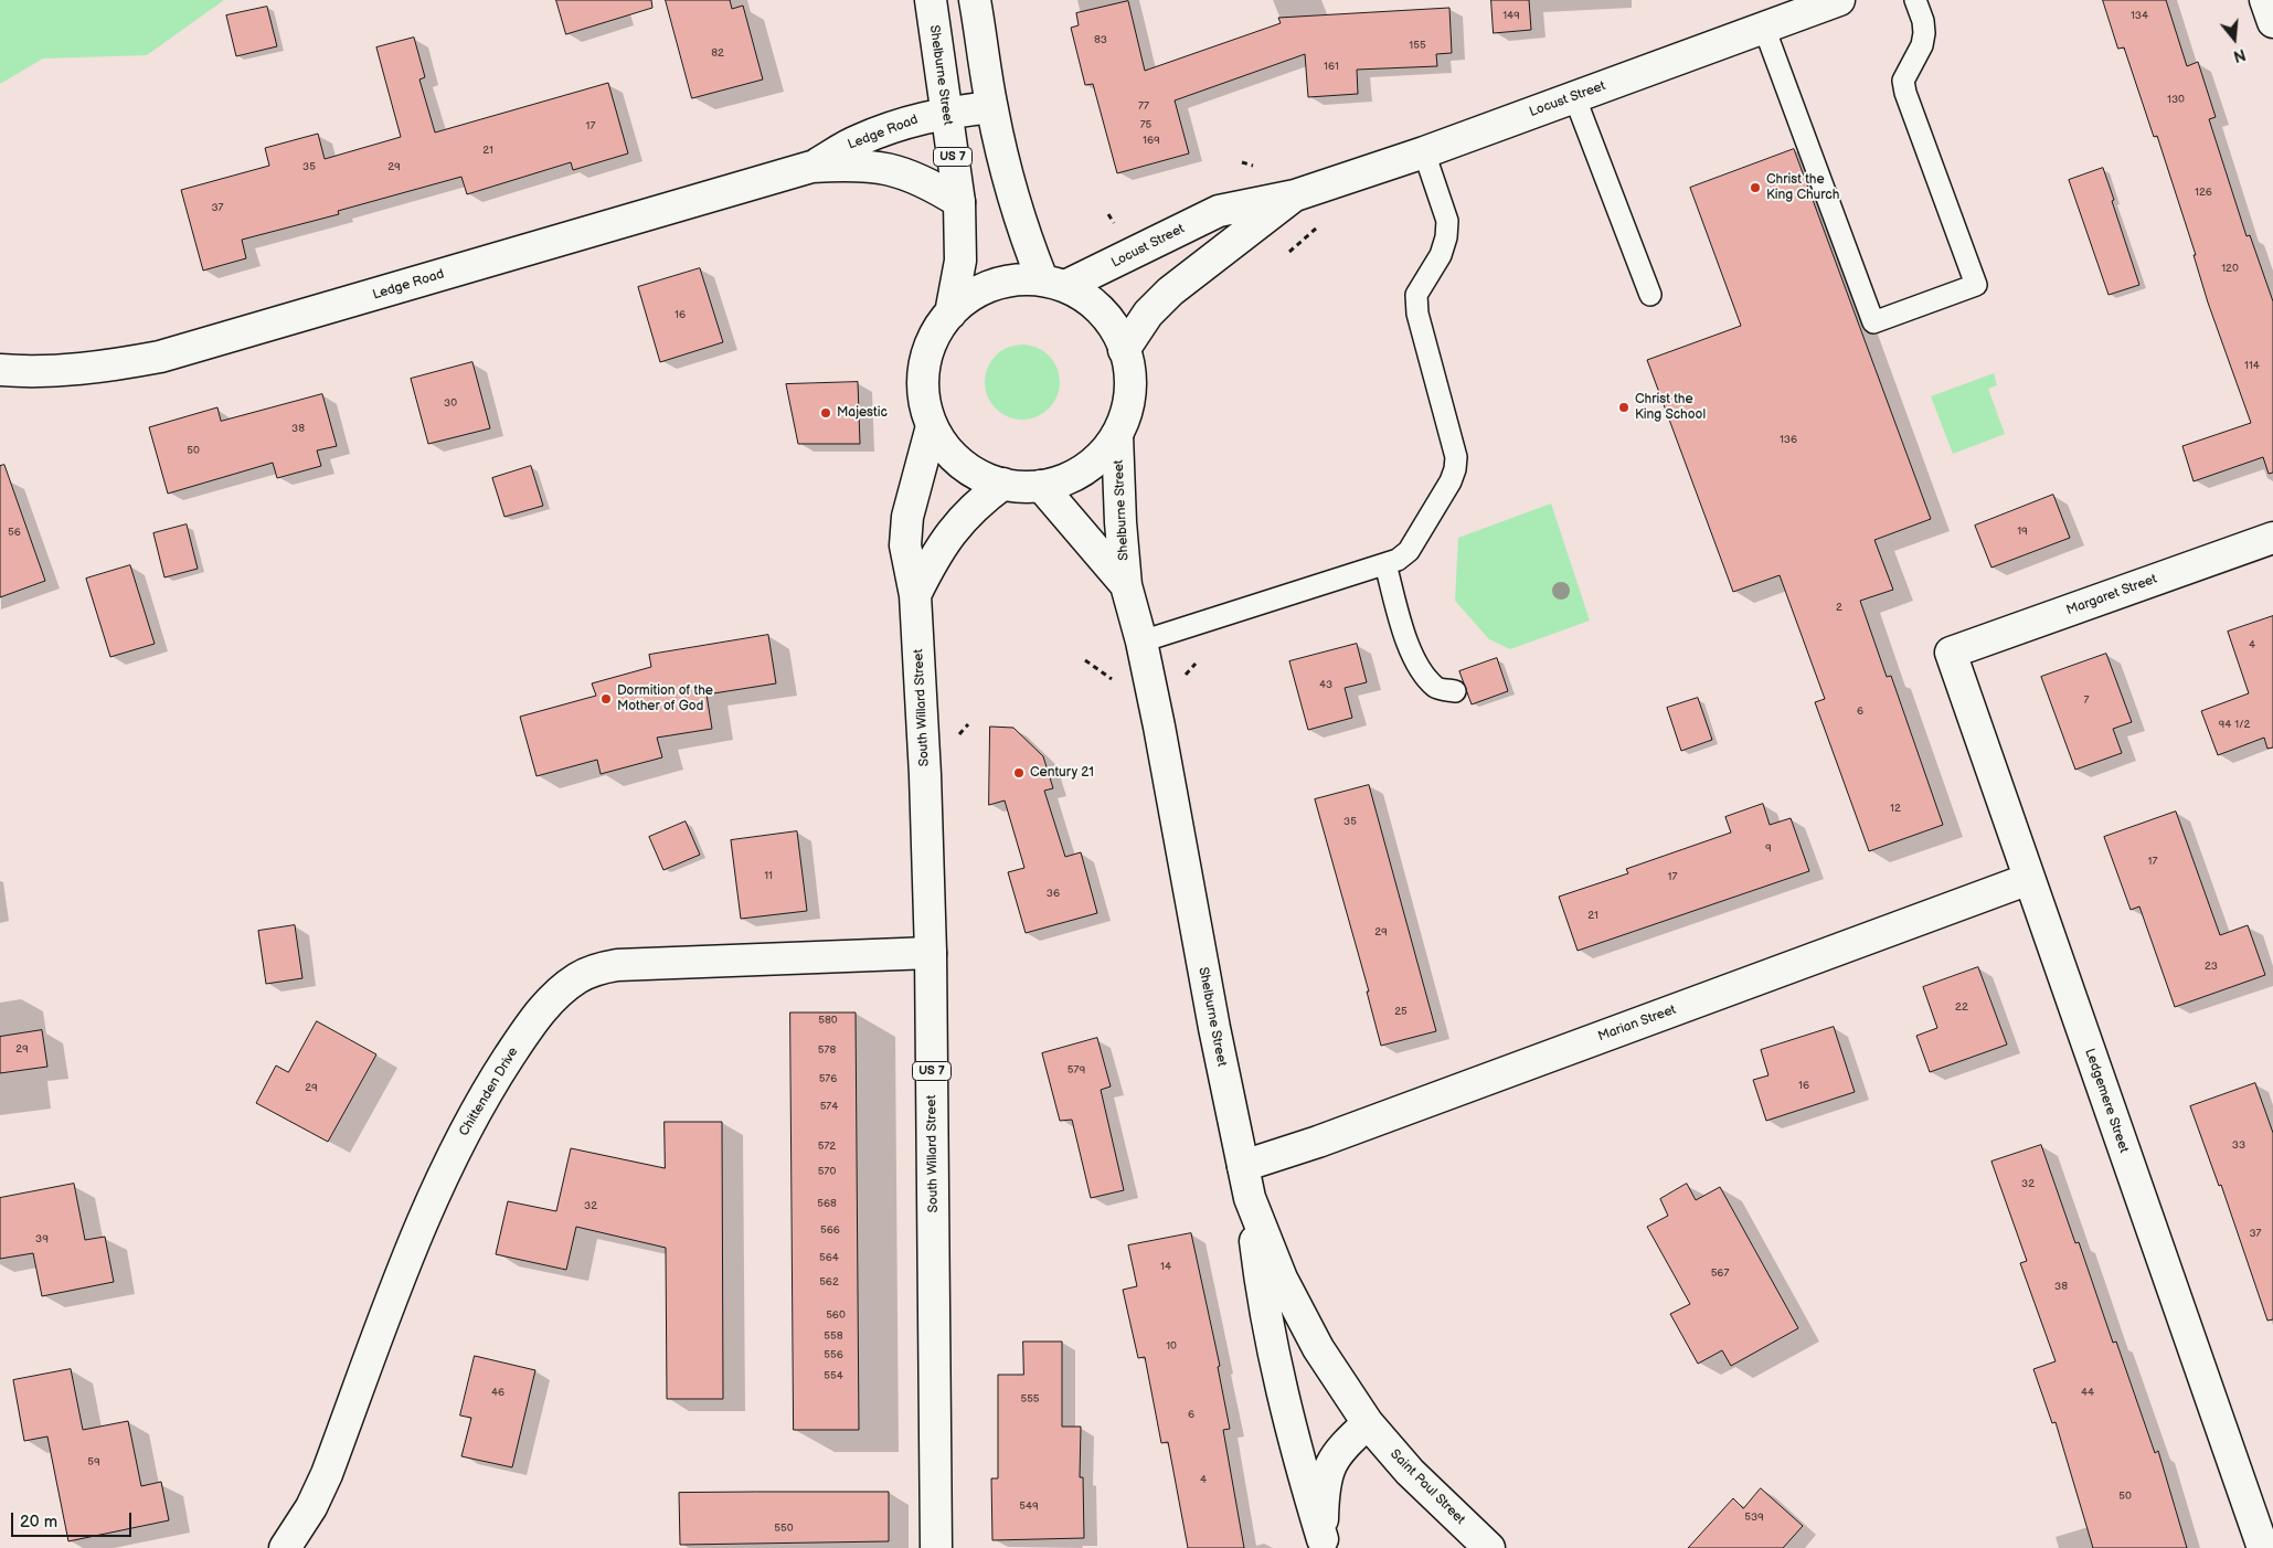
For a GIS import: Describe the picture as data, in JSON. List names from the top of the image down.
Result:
{
  "streets": {
    "street": [
      "Shelburne Street",
      "Locust Street",
      "Ledge Road",
      "US 7",
      "Margaret Street",
      "South Willard Street",
      "Marian Street",
      "Chittenden Drive",
      "Ledgemere Street",
      "Saint Paul Street"
    ]
  },
  "crossings": [
    ["Shelburne Street", "Locust Street"],
    ["Shelburne Street", "Ledge Road"],
    ["Shelburne Street", "South Willard Street"],
    ["Shelburne Street", "Marian Street"],
    ["Shelburne Street", "Saint Paul Street"],
    ["Margaret Street", "Ledgemere Street"],
    ["South Willard Street", "Chittenden Drive"],
    ["Marian Street", "Ledgemere Street"]
  ],
  "places": [
    "Christ the King Church",
    "Christ the King School",
    "Majestic",
    "Dormition of the Mother of God",
    "Century 21"
  ],
  "house_numbers": [
    "149",
    "134",
    "83",
    "155",
    "82",
    "161",
    "130",
    "77",
    "75",
    "17",
    "169",
    "21",
    "35",
    "29",
    "126",
    "37",
    "120",
    "16",
    "114",
    "30",
    "38",
    "136",
    "50",
    "19",
    "56",
    "2",
    "4",
    "43",
    "7",
    "6",
    "94 1/2",
    "12",
    "35",
    "9",
    "17",
    "11",
    "17",
    "36",
    "21",
    "29",
    "23",
    "22",
    "25",
    "580",
    "29",
    "578",
    "579",
    "576",
    "16",
    "29",
    "574",
    "33",
    "572",
    "570",
    "32",
    "568",
    "32",
    "566",
    "37",
    "39",
    "564",
    "14",
    "567",
    "562",
    "38",
    "560",
    "558",
    "10",
    "556",
    "554",
    "46",
    "44",
    "555",
    "6",
    "59",
    "4",
    "50",
    "549",
    "539",
    "550"
  ],
  "scale_bar": "20 m",
  "north": "bottom"
}
